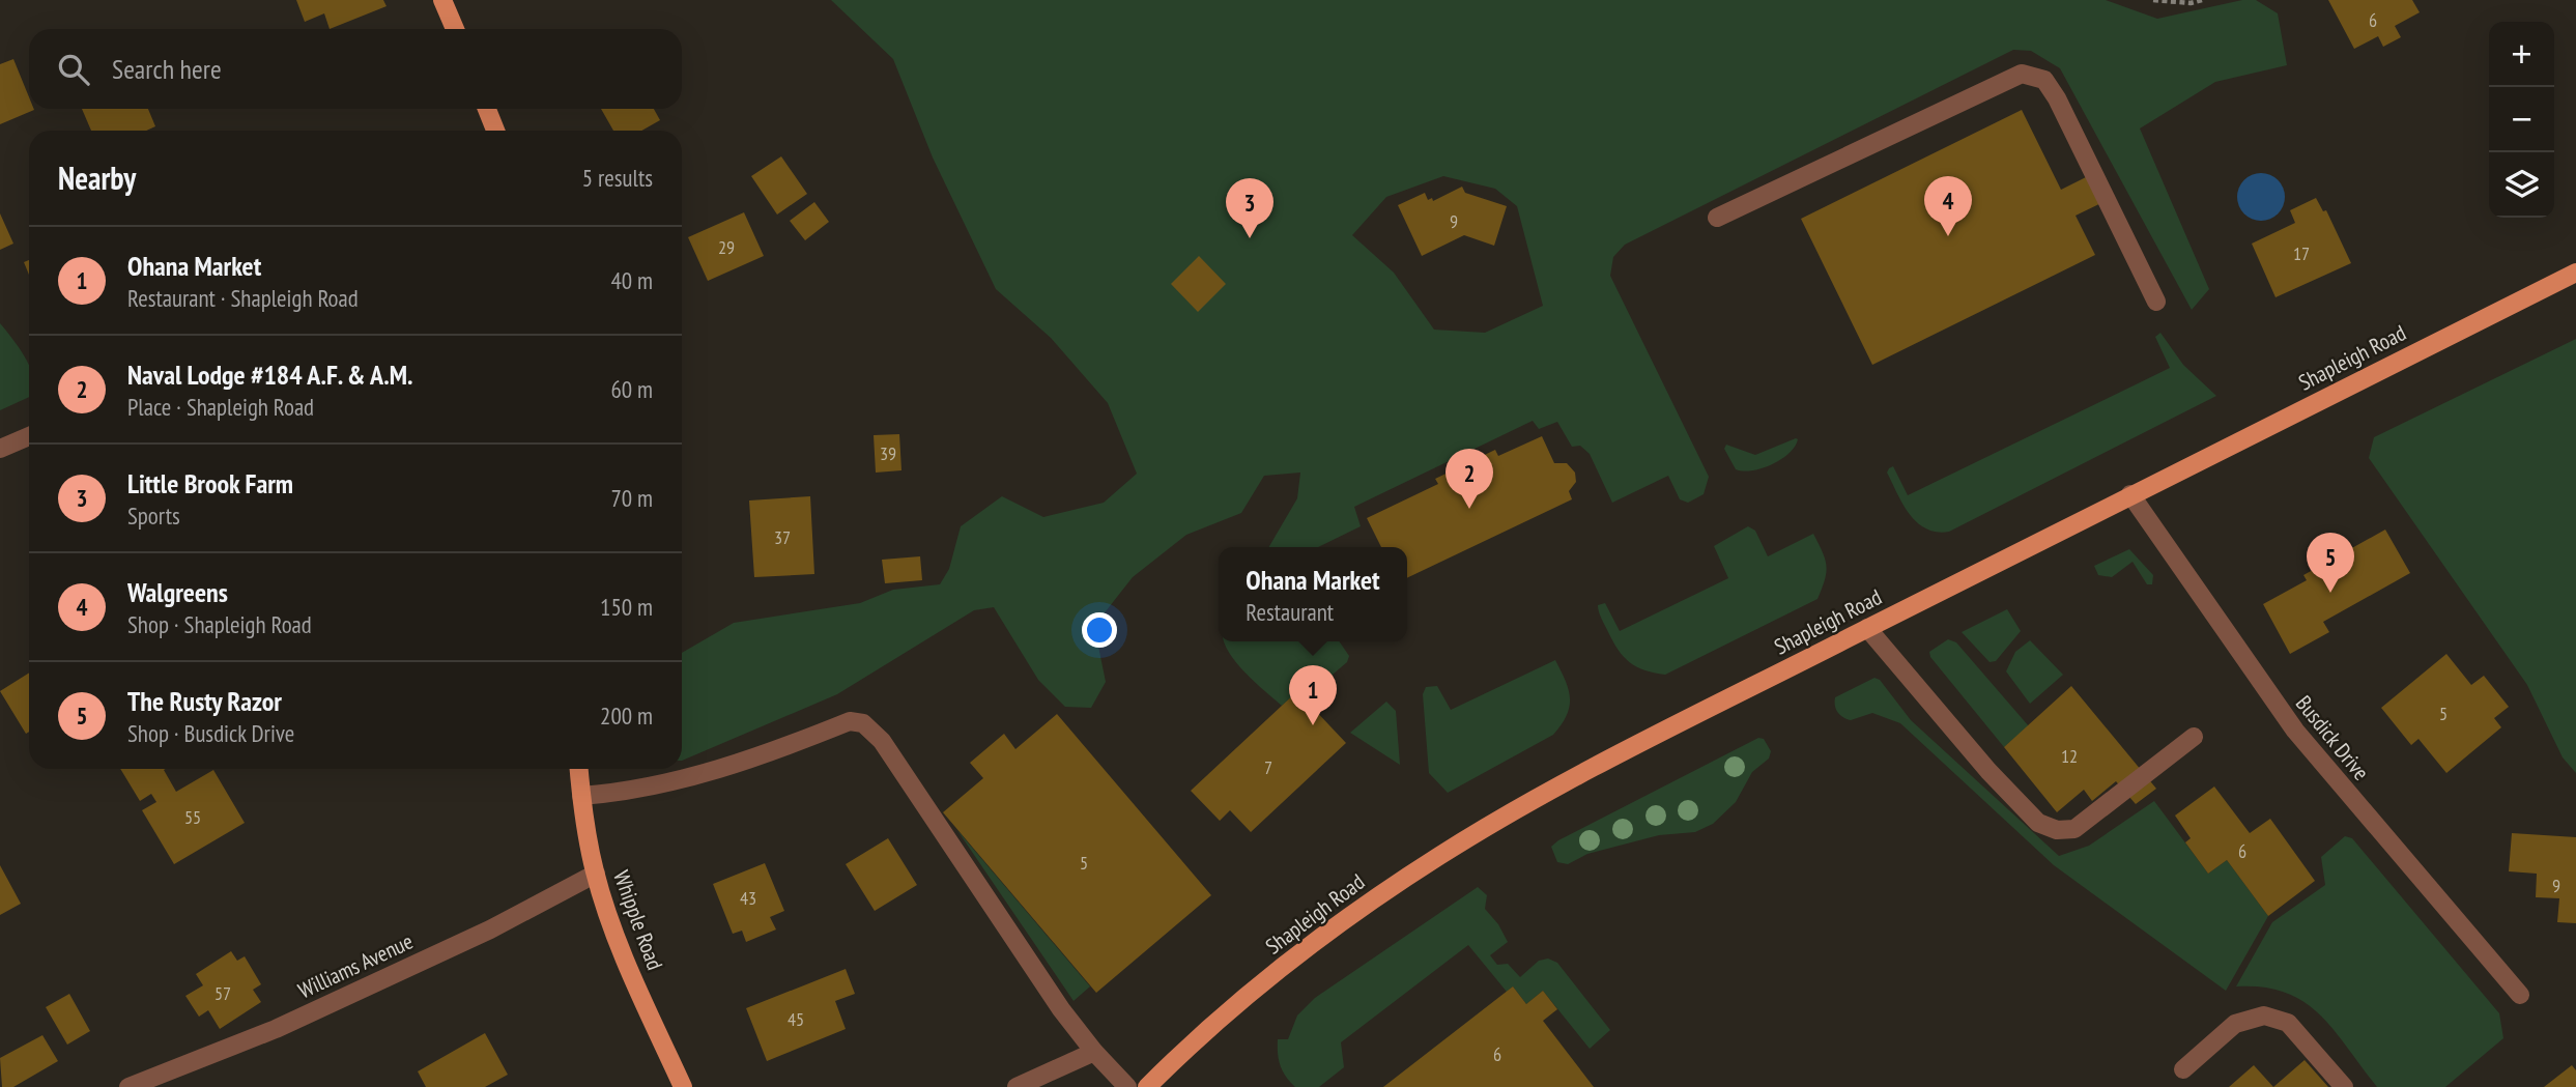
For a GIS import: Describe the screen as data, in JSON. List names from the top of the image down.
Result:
{
  "streets": {
    "main road": ["Shapleigh Road", "Whipple Road"],
    "street": ["Busdick Drive", "Williams Avenue"]
  },
  "crossings": [
    ["Shapleigh Road", "Busdick Drive"],
    ["Whipple Road", "Williams Avenue"]
  ],
  "house_numbers": [
    "6",
    "9",
    "29",
    "17",
    "39",
    "37",
    "5",
    "12",
    "7",
    "55",
    "6",
    "5",
    "9",
    "43",
    "57",
    "45",
    "6"
  ],
  "page": {
    "map_buttons": ["+", "−"],
    "search": "Search here",
    "heading": ["Nearby", "5 results"],
    "pins": [
      "4",
      "3",
      "2",
      "5",
      "1"
    ],
    "list": [
      {
        "mark": "1",
        "name": "Ohana Market",
        "note": "Restaurant · Shapleigh Road",
        "value": "40 m"
      },
      {
        "mark": "2",
        "name": "Naval Lodge #184 A.F. & A.M.",
        "note": "Place · Shapleigh Road",
        "value": "60 m"
      },
      {
        "mark": "3",
        "name": "Little Brook Farm",
        "note": "Sports",
        "value": "70 m"
      },
      {
        "mark": "4",
        "name": "Walgreens",
        "note": "Shop · Shapleigh Road",
        "value": "150 m"
      },
      {
        "mark": "5",
        "name": "The Rusty Razor",
        "note": "Shop · Busdick Drive",
        "value": "200 m"
      }
    ],
    "popup": ["Ohana Market", "Restaurant"]
  }
}
